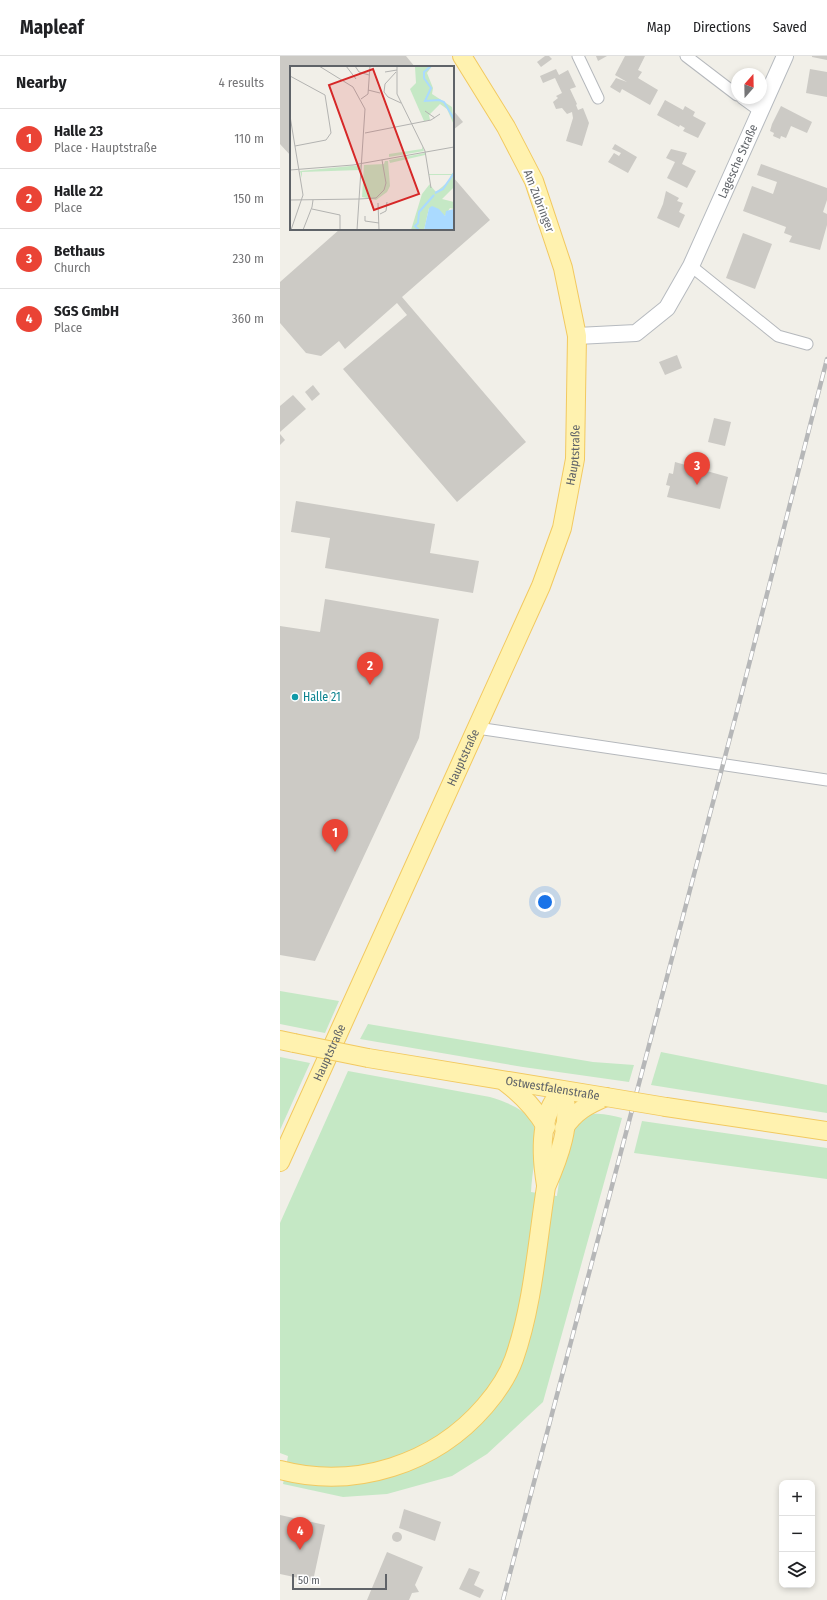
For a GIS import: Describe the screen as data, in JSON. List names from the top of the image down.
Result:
{
  "streets": {
    "main road": ["Am Zubringer", "Hauptstraße", "Ostwestfalenstraße"],
    "street": ["Lagesche Straße"]
  },
  "crossings": [
    ["Lagesche Straße", "Am Zubringer"],
    ["Lagesche Straße", "Hauptstraße"],
    ["Am Zubringer", "Hauptstraße"]
  ],
  "places": ["Halle 21"],
  "scale_bar": "50 m",
  "north": "top",
  "page": {
    "header": "Mapleaf",
    "nav": ["Map", "Directions", "Saved"],
    "heading": ["Nearby", "4 results"],
    "list": [
      {
        "mark": "1",
        "name": "Halle 23",
        "note": "Place · Hauptstraße",
        "value": "110 m"
      },
      {
        "mark": "2",
        "name": "Halle 22",
        "note": "Place",
        "value": "150 m"
      },
      {
        "mark": "3",
        "name": "Bethaus",
        "note": "Church",
        "value": "230 m"
      },
      {
        "mark": "4",
        "name": "SGS GmbH",
        "note": "Place",
        "value": "360 m"
      }
    ],
    "pins": [
      "3",
      "2",
      "1",
      "4"
    ],
    "map_buttons": ["+", "−"],
    "scale": "50 m"
  }
}
